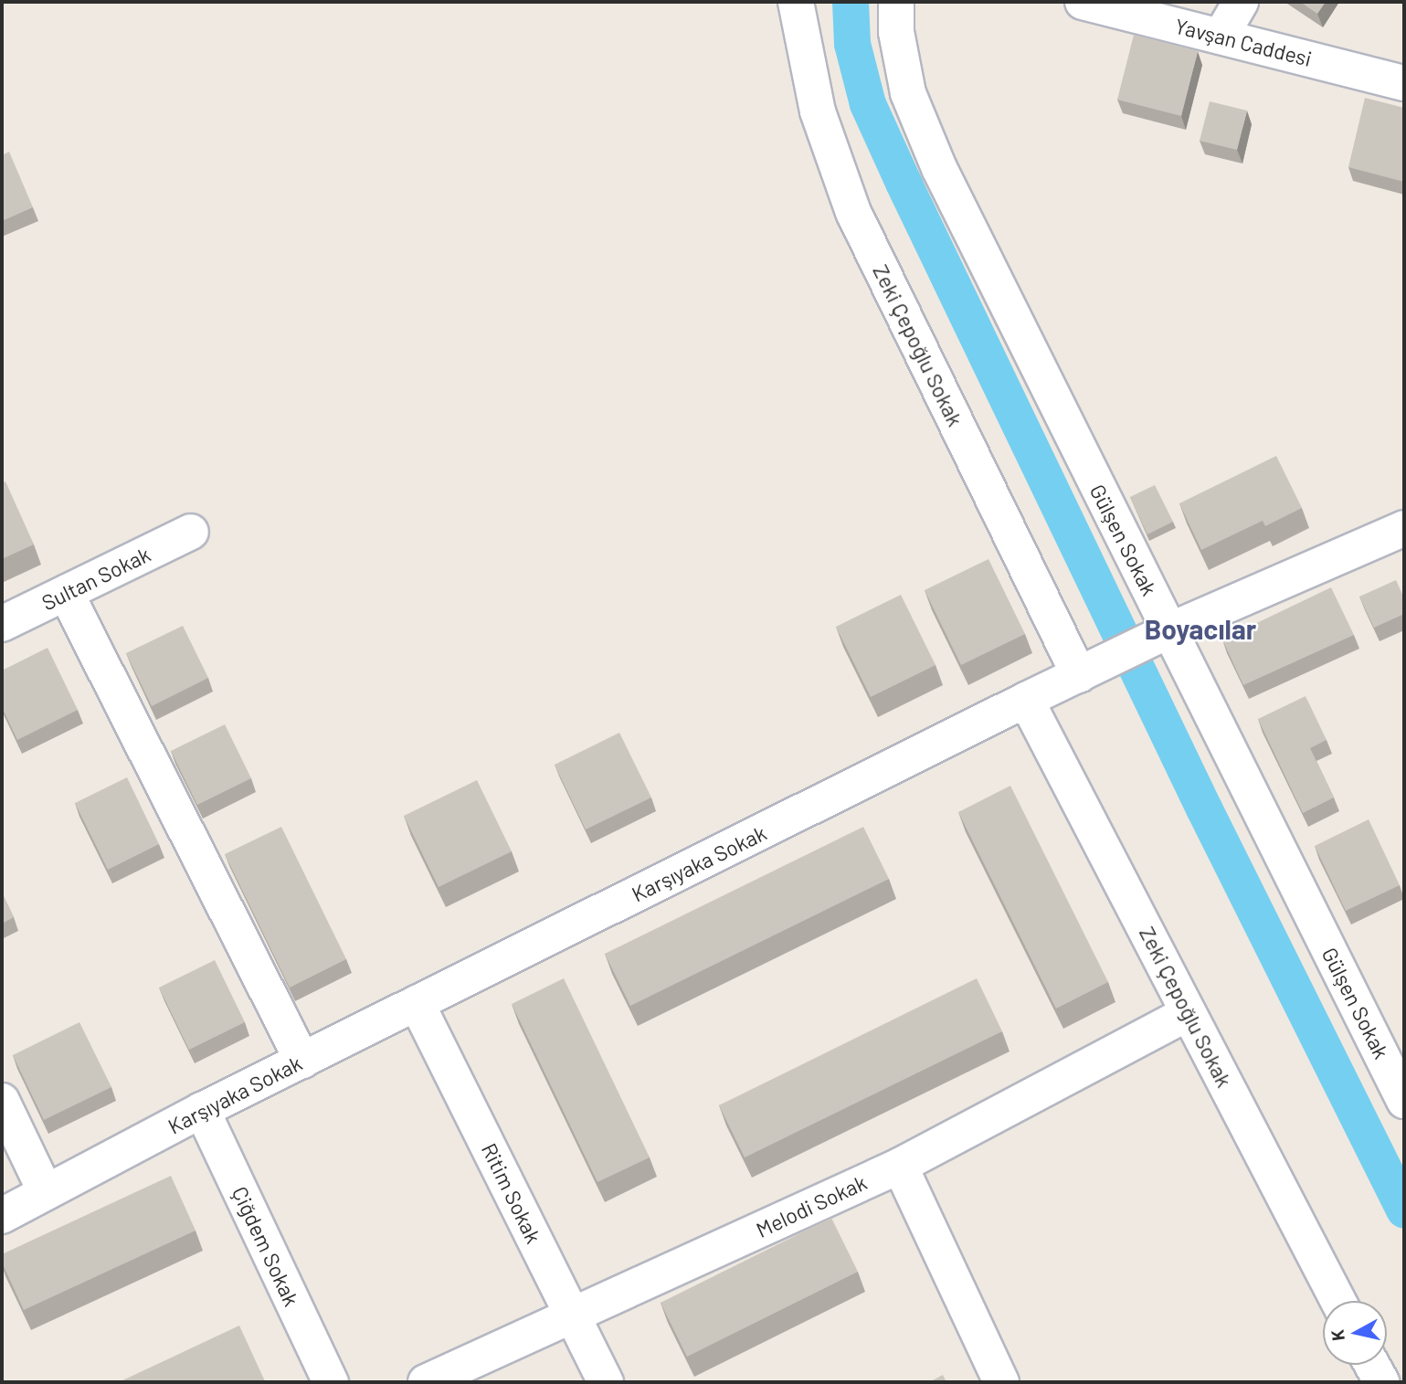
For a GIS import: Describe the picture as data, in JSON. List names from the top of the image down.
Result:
{
  "streets": {
    "street": [
      "Yavşan Caddesi",
      "Zeki Çepoğlu Sokak",
      "Gülşen Sokak",
      "Sultan Sokak",
      "Karşıyaka Sokak",
      "Ritim Sokak",
      "Melodi Sokak",
      "Çiğdem Sokak"
    ]
  },
  "crossings": [
    ["Zeki Çepoğlu Sokak", "Karşıyaka Sokak"],
    ["Zeki Çepoğlu Sokak", "Melodi Sokak"],
    ["Gülşen Sokak", "Karşıyaka Sokak"],
    ["Karşıyaka Sokak", "Ritim Sokak"],
    ["Karşıyaka Sokak", "Çiğdem Sokak"],
    ["Ritim Sokak", "Melodi Sokak"]
  ],
  "districts": ["Boyacılar"],
  "north": "left"
}
